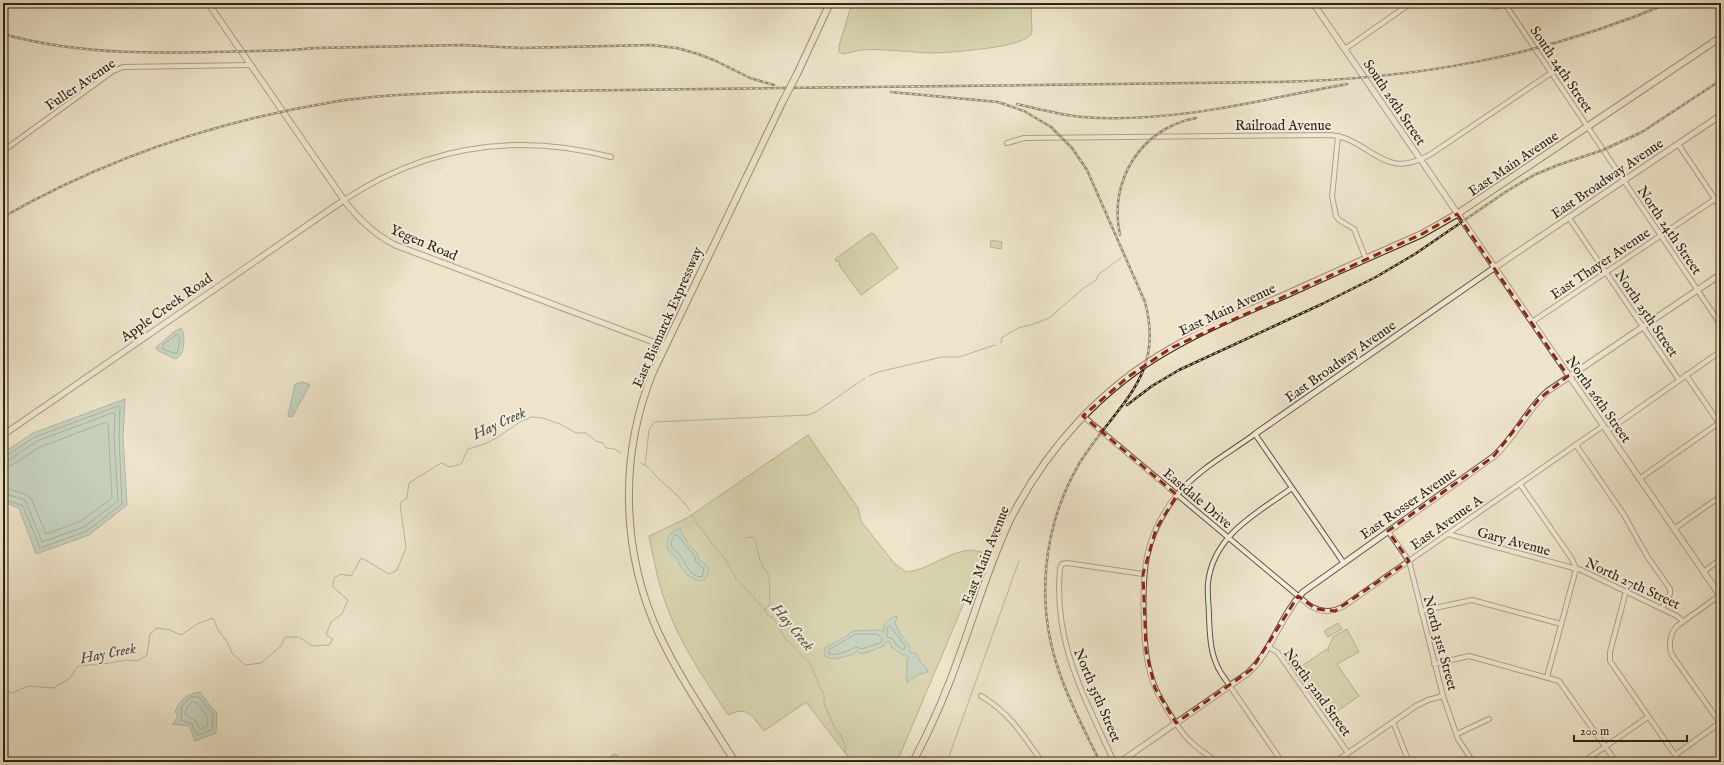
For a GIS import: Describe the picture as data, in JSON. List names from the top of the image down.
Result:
{
  "streets": {
    "main road": ["East Main Avenue", "East Bismarck Expressway"],
    "street": [
      "South 24th Street",
      "Fuller Avenue",
      "South 26th Street",
      "Railroad Avenue",
      "East Broadway Avenue",
      "North 24th Street",
      "Yegen Road",
      "East Thayer Avenue",
      "Apple Creek Road",
      "North 25th Street",
      "North 26th Street",
      "Eastdale Drive",
      "East Rosser Avenue",
      "East Avenue A",
      "Gary Avenue",
      "North 27th Street",
      "North 31st Street",
      "North 32nd Street",
      "North 35th Street"
    ]
  },
  "crossings": [
    ["South 24th Street", "Railroad Avenue"],
    ["South 24th Street", "East Main Avenue"],
    ["South 24th Street", "North 24th Street"],
    ["Fuller Avenue", "Yegen Road"],
    ["South 26th Street", "Railroad Avenue"],
    ["South 26th Street", "East Main Avenue"],
    ["South 26th Street", "North 26th Street"],
    ["East Main Avenue", "North 24th Street"],
    ["East Main Avenue", "North 26th Street"],
    ["East Main Avenue", "Eastdale Drive"],
    ["East Broadway Avenue", "North 24th Street"],
    ["East Broadway Avenue", "North 25th Street"],
    ["East Broadway Avenue", "North 26th Street"],
    ["East Broadway Avenue", "Eastdale Drive"],
    ["East Broadway Avenue", "East Rosser Avenue"],
    ["East Broadway Avenue", "North 35th Street"],
    ["North 24th Street", "East Thayer Avenue"],
    ["North 24th Street", "East Rosser Avenue"],
    ["Yegen Road", "Apple Creek Road"],
    ["Yegen Road", "East Bismarck Expressway"],
    ["East Thayer Avenue", "North 25th Street"],
    ["East Thayer Avenue", "North 26th Street"],
    ["North 25th Street", "East Rosser Avenue"],
    ["North 25th Street", "East Avenue A"],
    ["North 26th Street", "East Rosser Avenue"],
    ["North 26th Street", "East Avenue A"],
    ["Eastdale Drive", "East Rosser Avenue"],
    ["Eastdale Drive", "East Avenue A"],
    ["East Rosser Avenue", "East Avenue A"],
    ["East Rosser Avenue", "North 31st Street"],
    ["East Rosser Avenue", "North 32nd Street"],
    ["East Avenue A", "Gary Avenue"],
    ["East Avenue A", "North 27th Street"],
    ["East Avenue A", "North 31st Street"],
    ["Gary Avenue", "North 27th Street"]
  ],
  "water": ["Hay Creek"],
  "scale_bar": "200 m"
}
